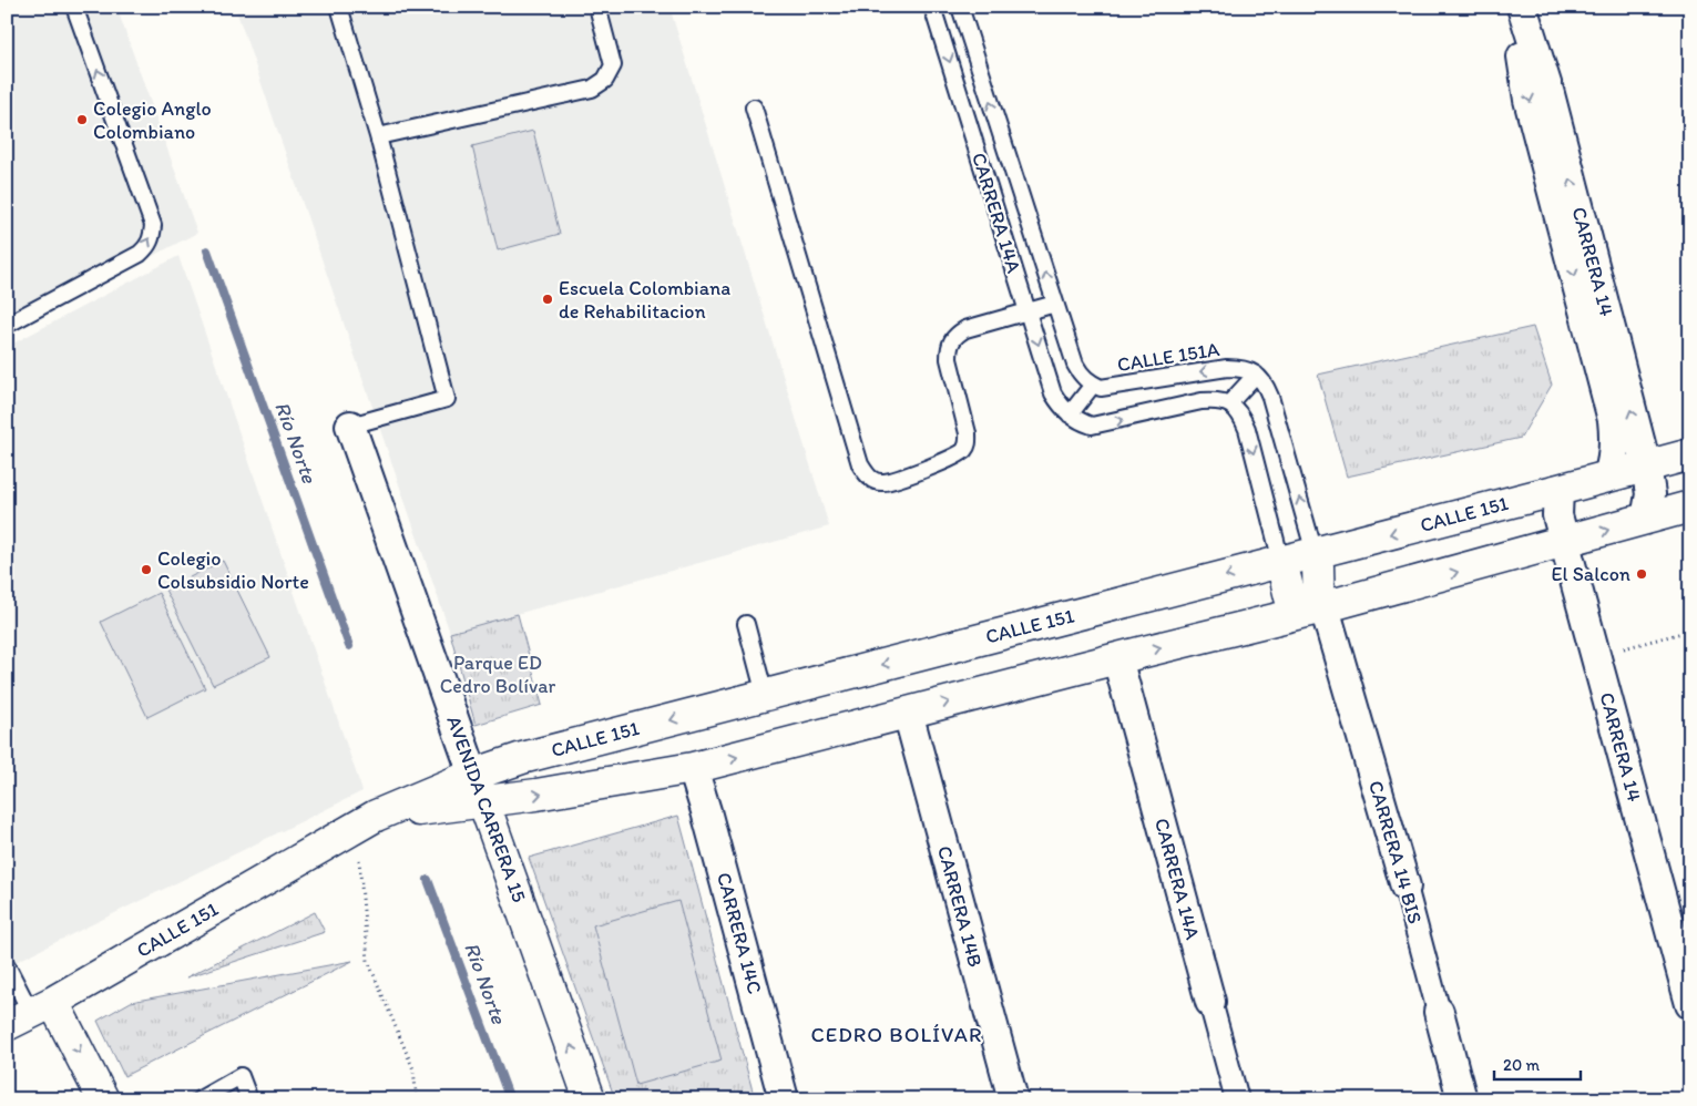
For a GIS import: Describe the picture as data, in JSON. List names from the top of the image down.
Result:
{
  "streets": {
    "street": [
      "CARRERA 14A",
      "CARRERA 14",
      "CALLE 151",
      "AVENIDA CARRERA 15",
      "CARRERA 14 BIS",
      "CARRERA 14B",
      "CARRERA 14C"
    ],
    "lane": ["CALLE 151A"]
  },
  "crossings": [
    ["CARRERA 14A", "CALLE 151A"],
    ["CARRERA 14A", "CALLE 151"],
    ["CARRERA 14", "CALLE 151"],
    ["CALLE 151", "AVENIDA CARRERA 15"],
    ["CALLE 151", "CARRERA 14 BIS"],
    ["CALLE 151", "CARRERA 14B"],
    ["CALLE 151", "CARRERA 14C"]
  ],
  "one_way": ["AVENIDA CARRERA 15"],
  "districts": ["CEDRO BOLÍVAR"],
  "water": ["Río Norte"],
  "parks": ["Parque ED Cedro Bolívar"],
  "places": [
    "Colegio Anglo Colombiano",
    "Escuela Colombiana de Rehabilitacion",
    "Colegio Colsubsidio Norte",
    "El Salcon"
  ],
  "scale_bar": "20 m"
}
